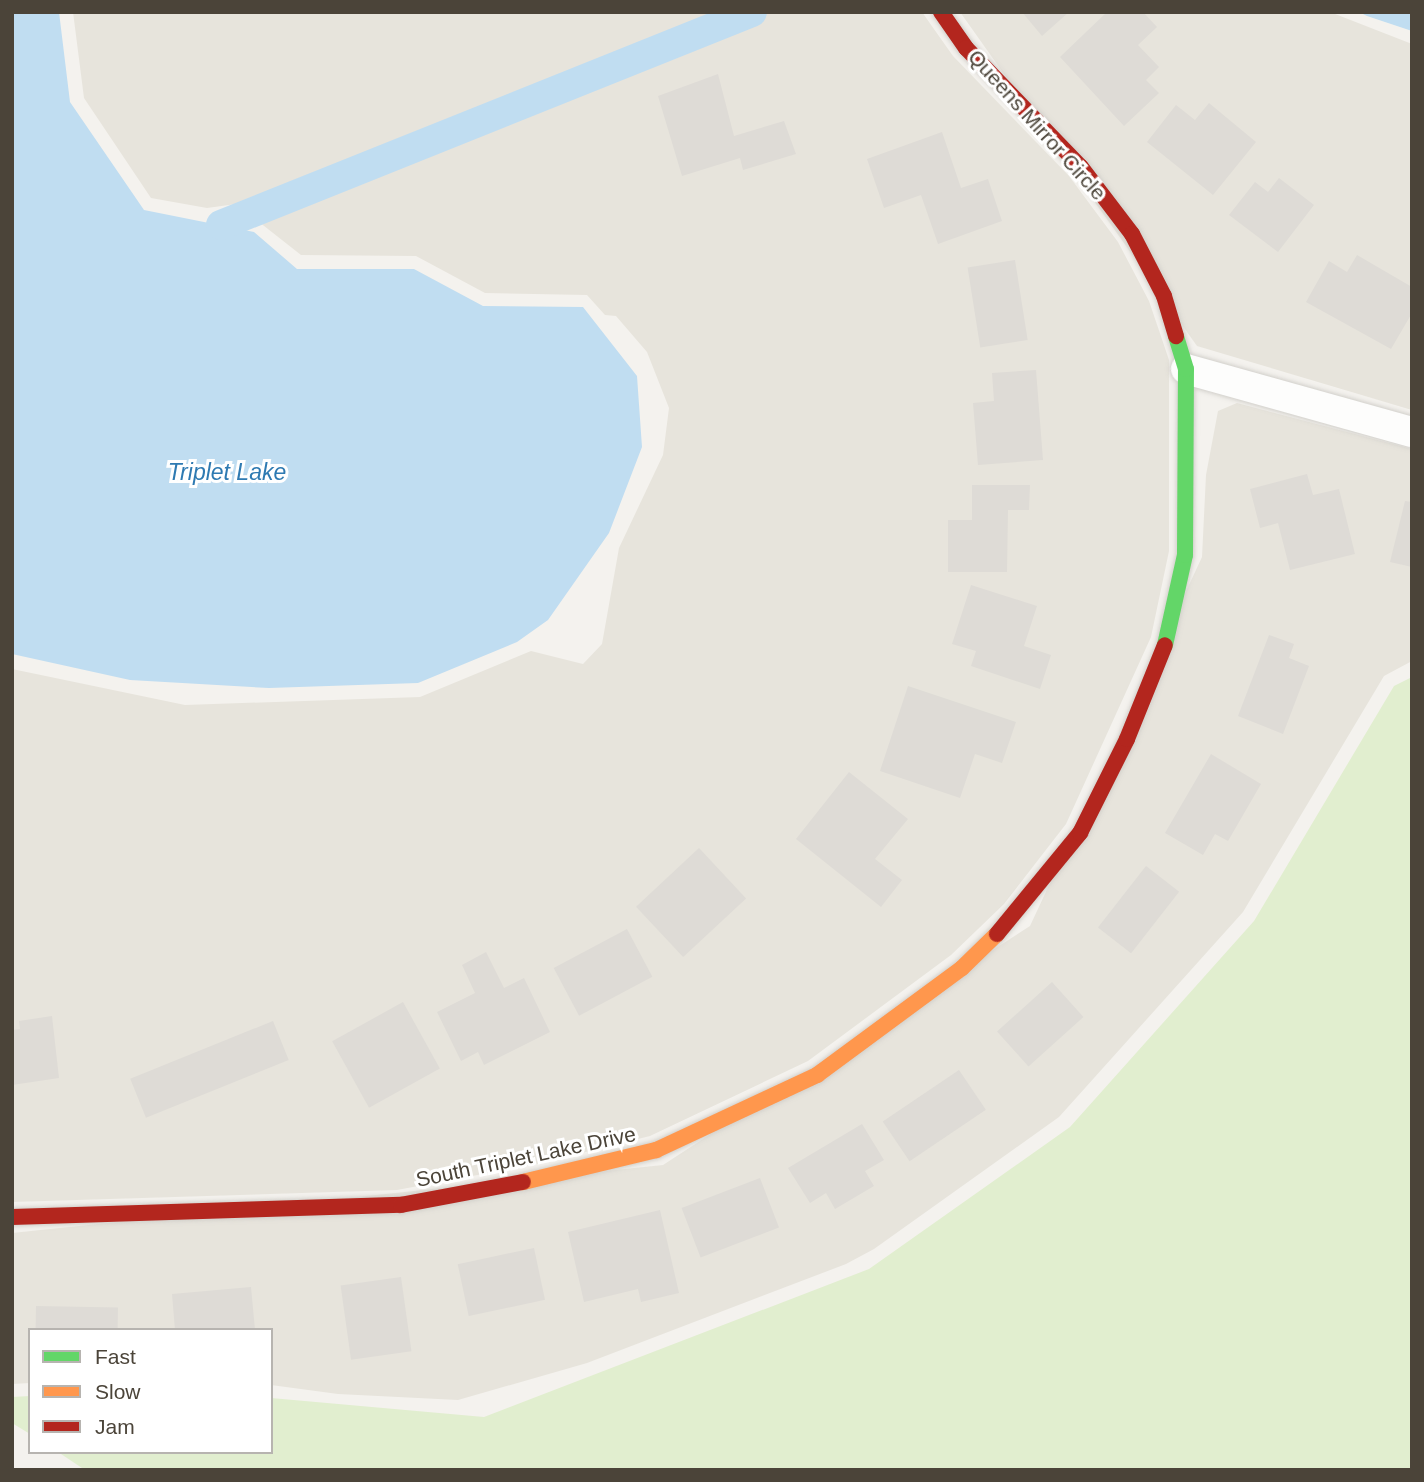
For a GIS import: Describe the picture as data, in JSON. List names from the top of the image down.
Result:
{
  "streets": {
    "street": ["Queens Mirror Circle", "South Triplet Lake Drive"]
  },
  "crossings": [
    ["Queens Mirror Circle", "South Triplet Lake Drive"]
  ],
  "water": ["Triplet Lake"],
  "legend": ["Fast", "Slow", "Jam"]
}
